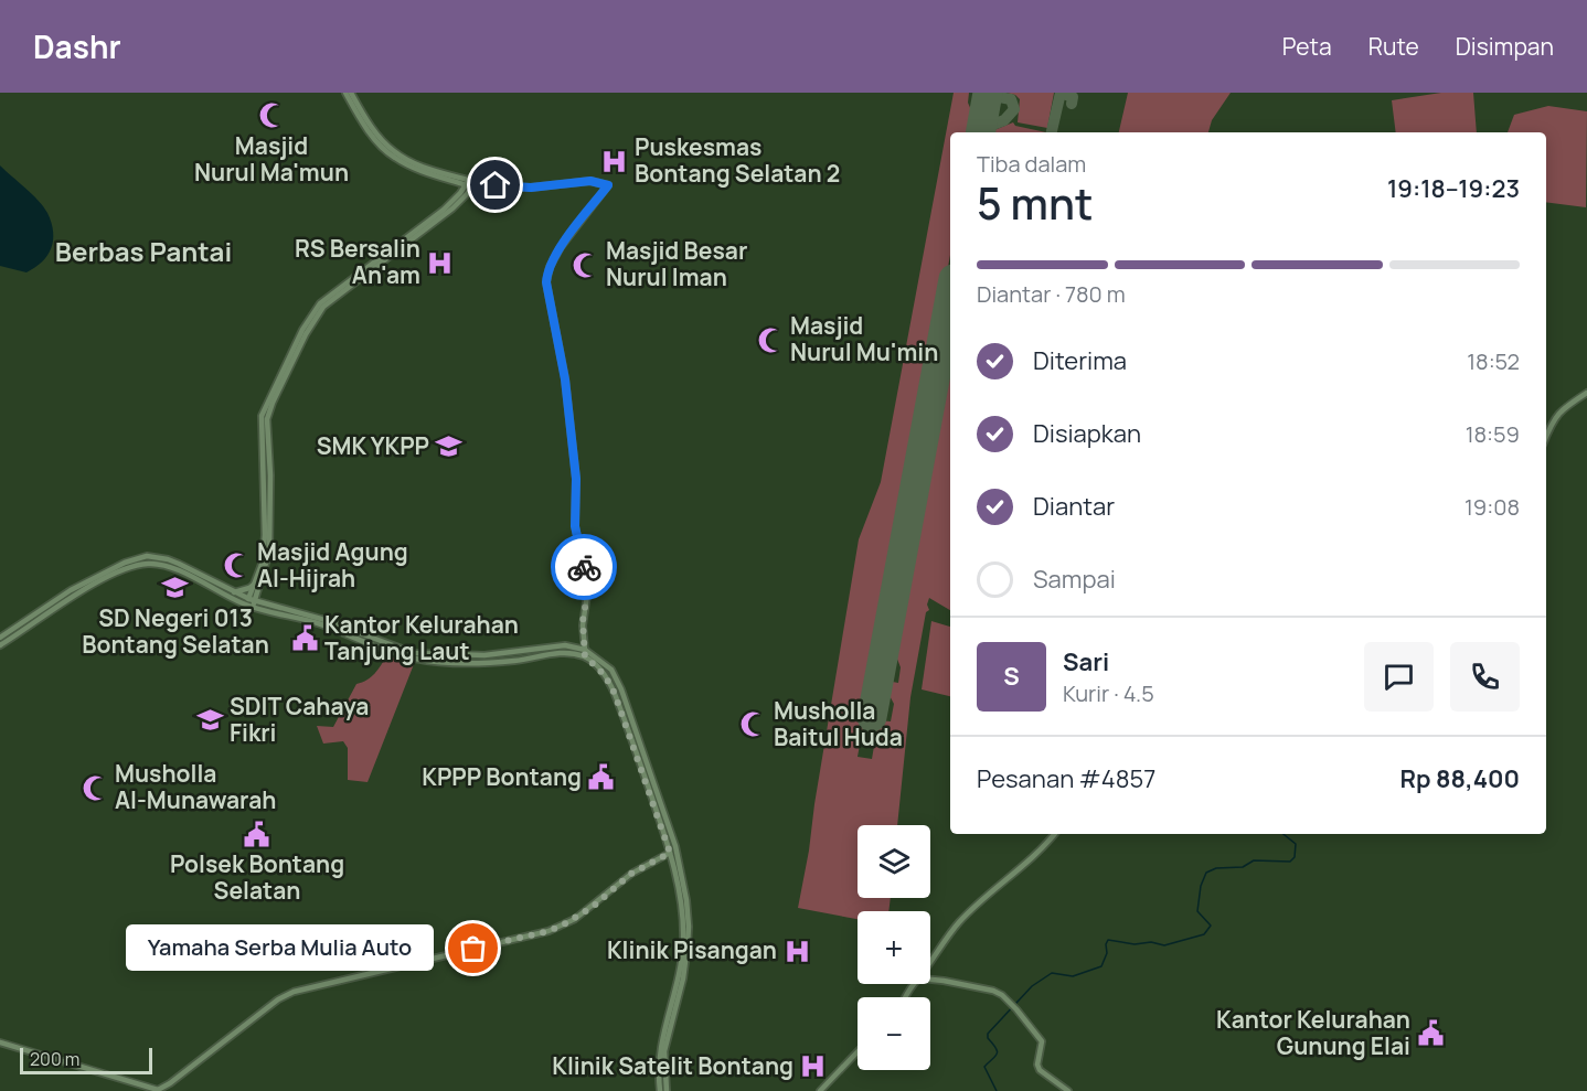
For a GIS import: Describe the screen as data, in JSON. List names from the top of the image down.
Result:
{
  "districts": ["Berbas Pantai"],
  "places": {
    "mosque": [
      "Masjid Nurul Ma'mun",
      "Masjid Besar Nurul Iman",
      "Masjid Nurul Mu'min",
      "Masjid Agung Al-Hijrah",
      "Musholla Baitul Huda",
      "Musholla Al-Munawarah"
    ],
    "hospital": [
      "Puskesmas Bontang Selatan 2",
      "RS Bersalin An'am",
      "Klinik Pisangan",
      "Klinik Satelit Bontang"
    ],
    "school or university": ["SMK YKPP", "SD Negeri 013 Bontang Selatan", "SDIT Cahaya Fikri"],
    "public building": [
      "Kantor Kelurahan Tanjung Laut",
      "KPPP Bontang",
      "Polsek Bontang Selatan",
      "Kantor Kelurahan Gunung Elai"
    ],
    "other": ["Yamaha Serba Mulia Auto"]
  },
  "scale_bar": "200 m",
  "page": {
    "header": "Dashr",
    "nav": ["Peta", "Rute", "Disimpan"],
    "heading": ["5 mnt", "Tiba dalam", "19:18–19:23"],
    "panel": [
      "Sari",
      "Kurir · 4.5",
      "Pesanan #4857",
      "Rp 88,400"
    ],
    "bar": "Diantar · 780 m",
    "list": [
      ["Diterima", "18:52"],
      ["Disiapkan", "18:59"],
      ["Diantar", "19:08"],
      "Sampai"
    ],
    "round": "S",
    "map_buttons": ["+", "−"],
    "bubble": "Yamaha Serba Mulia Auto",
    "scale": "200 m"
  }
}
